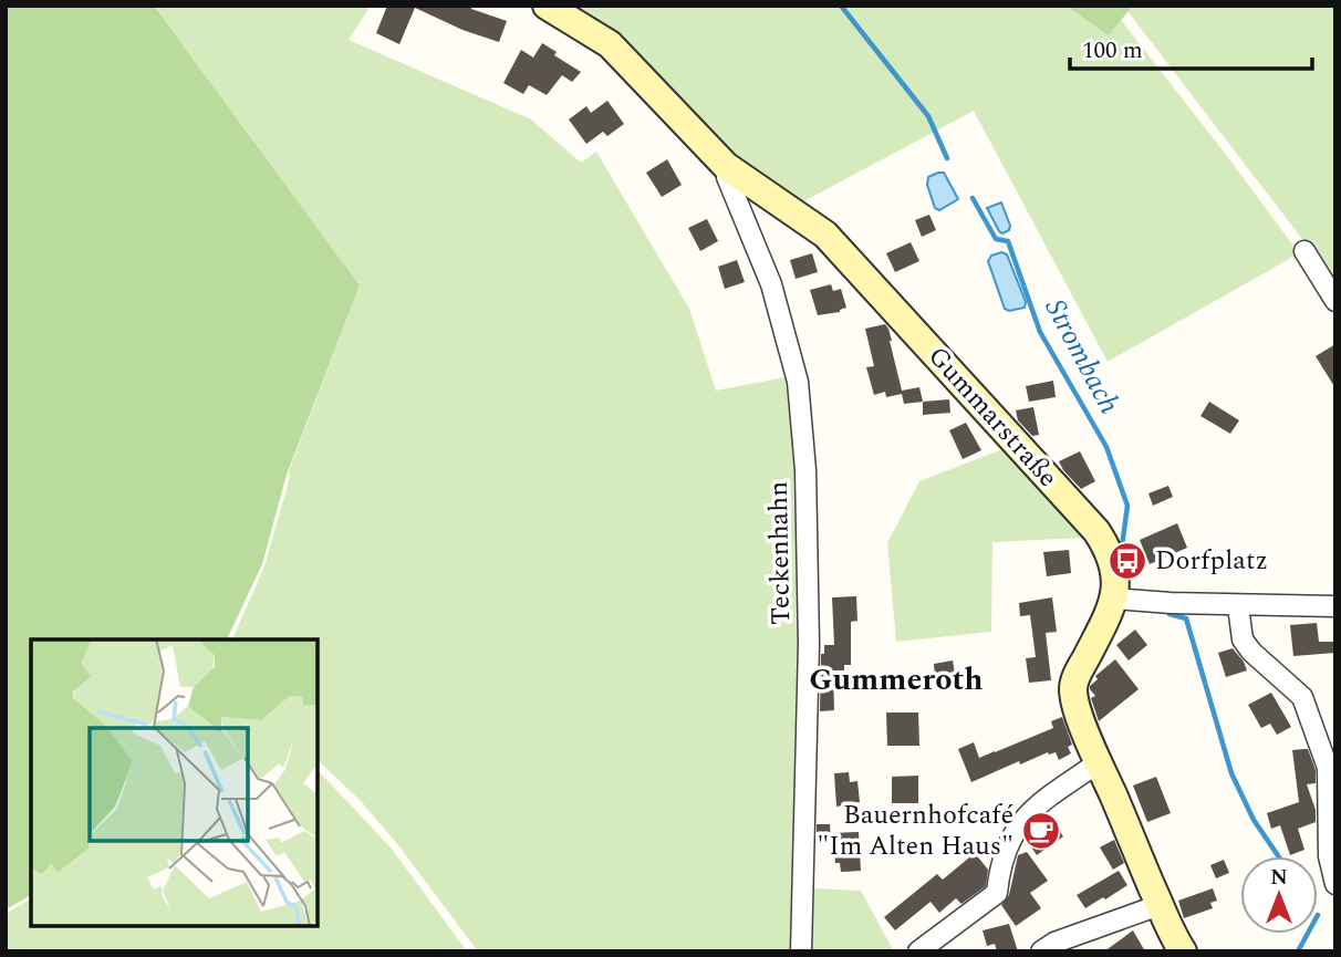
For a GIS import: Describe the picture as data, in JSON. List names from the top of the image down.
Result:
{
  "streets": {
    "street": ["Gummarstraße", "Teckenhahn"]
  },
  "crossings": [
    ["Gummarstraße", "Teckenhahn"]
  ],
  "districts": ["Gummeroth"],
  "water": ["Strombach"],
  "places": {
    "bus stop": ["Dorfplatz"],
    "cafe": ["Bauernhofcafé \"Im Alten Haus\""]
  },
  "scale_bar": "100 m",
  "north": "top"
}
